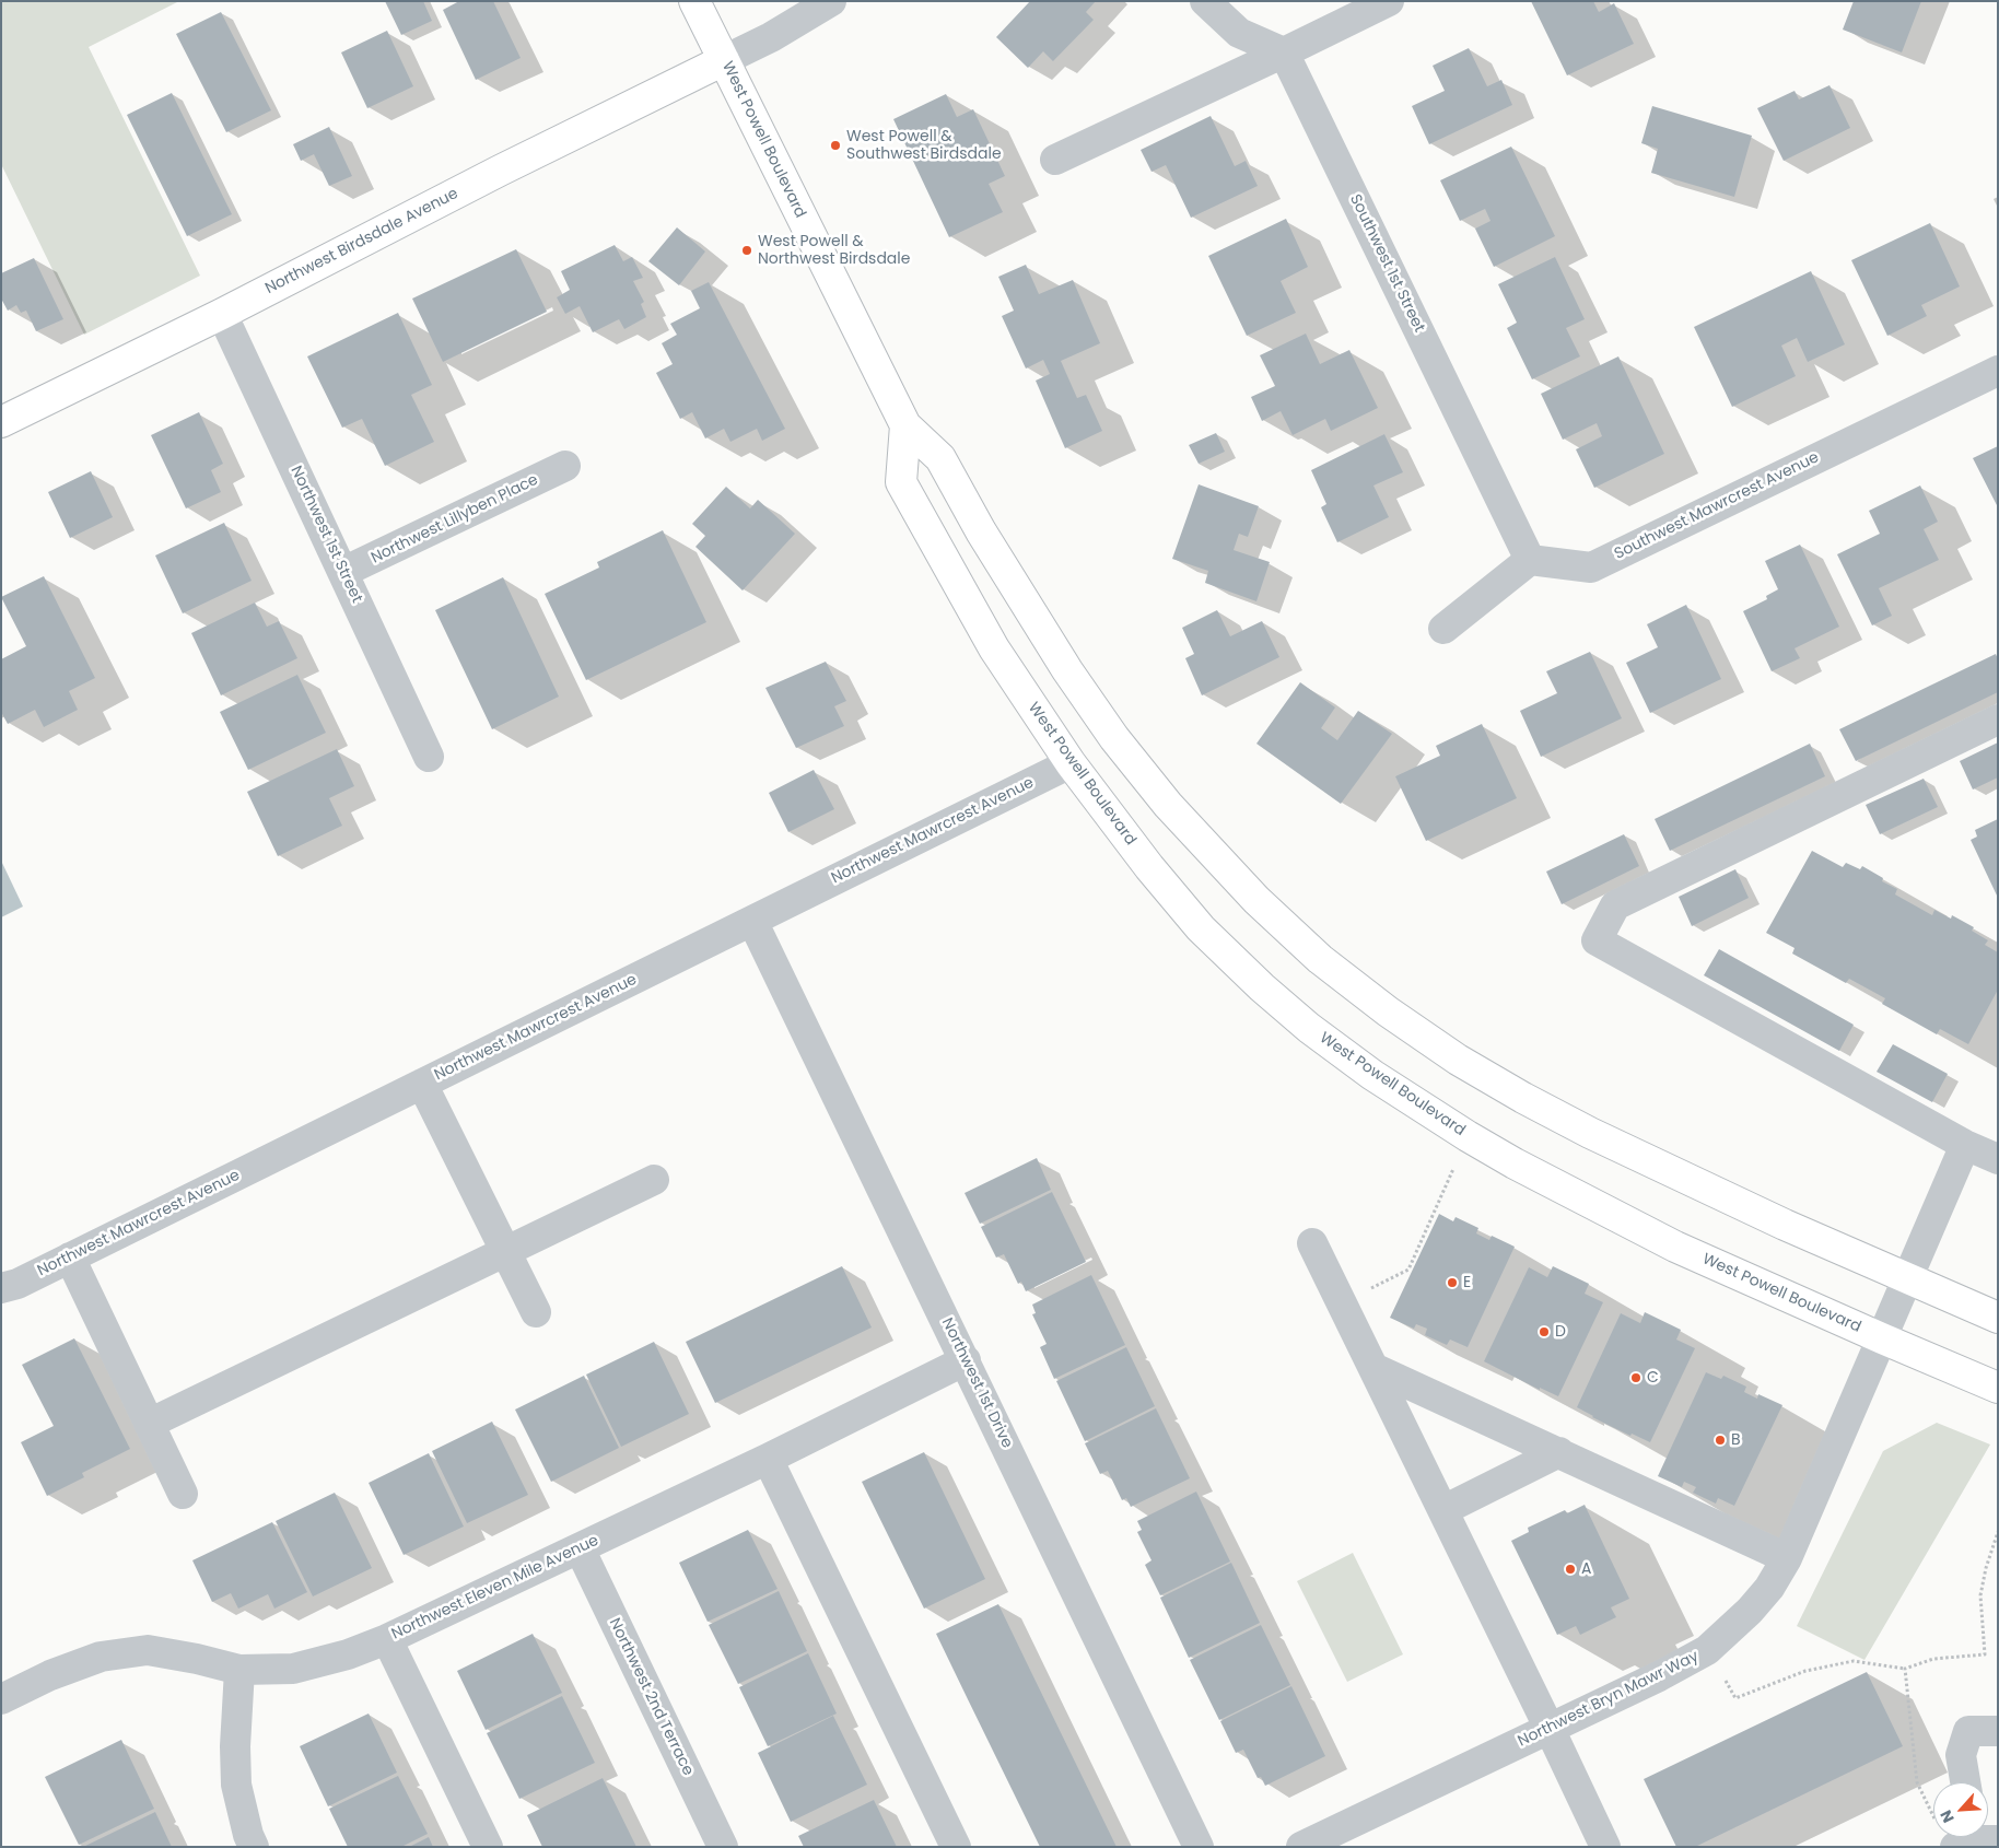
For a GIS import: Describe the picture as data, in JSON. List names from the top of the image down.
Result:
{
  "streets": {
    "main road": ["West Powell Boulevard", "Northwest Birdsdale Avenue"],
    "street": [
      "Southwest 1st Street",
      "Southwest Mawrcrest Avenue",
      "Northwest Lillyben Place",
      "Northwest 1st Street",
      "Northwest Mawrcrest Avenue",
      "Northwest 1st Drive",
      "Northwest Eleven Mile Avenue",
      "Northwest 2nd Terrace",
      "Northwest Bryn Mawr Way"
    ]
  },
  "crossings": [
    ["West Powell Boulevard", "Northwest Birdsdale Avenue"],
    ["West Powell Boulevard", "Northwest Mawrcrest Avenue"],
    ["West Powell Boulevard", "Northwest Bryn Mawr Way"],
    ["Northwest Birdsdale Avenue", "Northwest 1st Street"],
    ["Southwest 1st Street", "Southwest Mawrcrest Avenue"],
    ["Northwest Lillyben Place", "Northwest 1st Street"],
    ["Northwest Mawrcrest Avenue", "Northwest 1st Drive"],
    ["Northwest 1st Drive", "Northwest Eleven Mile Avenue"],
    ["Northwest Eleven Mile Avenue", "Northwest 2nd Terrace"]
  ],
  "places": [
    "West Powell & Southwest Birdsdale",
    "West Powell & Northwest Birdsdale",
    "E",
    "D",
    "C",
    "B",
    "A"
  ],
  "north": "bottom left"
}
